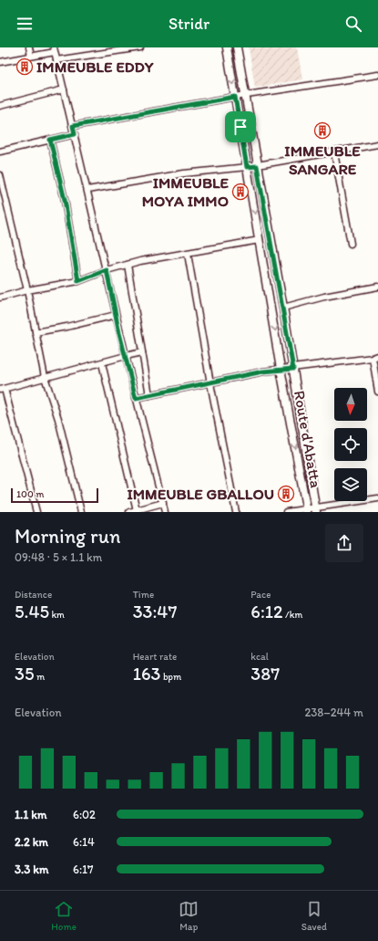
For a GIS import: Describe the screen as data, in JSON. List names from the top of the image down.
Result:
{
  "streets": {
    "street": ["Route d'Abatta"]
  },
  "places": {
    "building": [
      "IMMEUBLE EDDY",
      "IMMEUBLE SANGARE",
      "IMMEUBLE MOYA IMMO",
      "IMMEUBLE GBALLOU"
    ]
  },
  "scale_bar": "100 m",
  "north": "bottom",
  "page": {
    "header": "Stridr",
    "scale": "100 m",
    "heading": ["Morning run", "09:48 · 5 × 1.1 km"],
    "stats": [
      ["Distance", "5.45 km"],
      ["Time", "33:47"],
      ["Pace", "6:12 /km"],
      ["Elevation", "35 m"],
      ["Heart rate", "163 bpm"],
      ["kcal", "387"]
    ],
    "chart": ["Elevation", "238–244 m"],
    "list": [
      {
        "name": "1.1 km",
        "note": "6:02"
      },
      {
        "name": "2.2 km",
        "note": "6:14"
      },
      {
        "name": "3.3 km",
        "note": "6:17"
      }
    ],
    "tabs": ["Home", "Map", "Saved"]
  }
}
